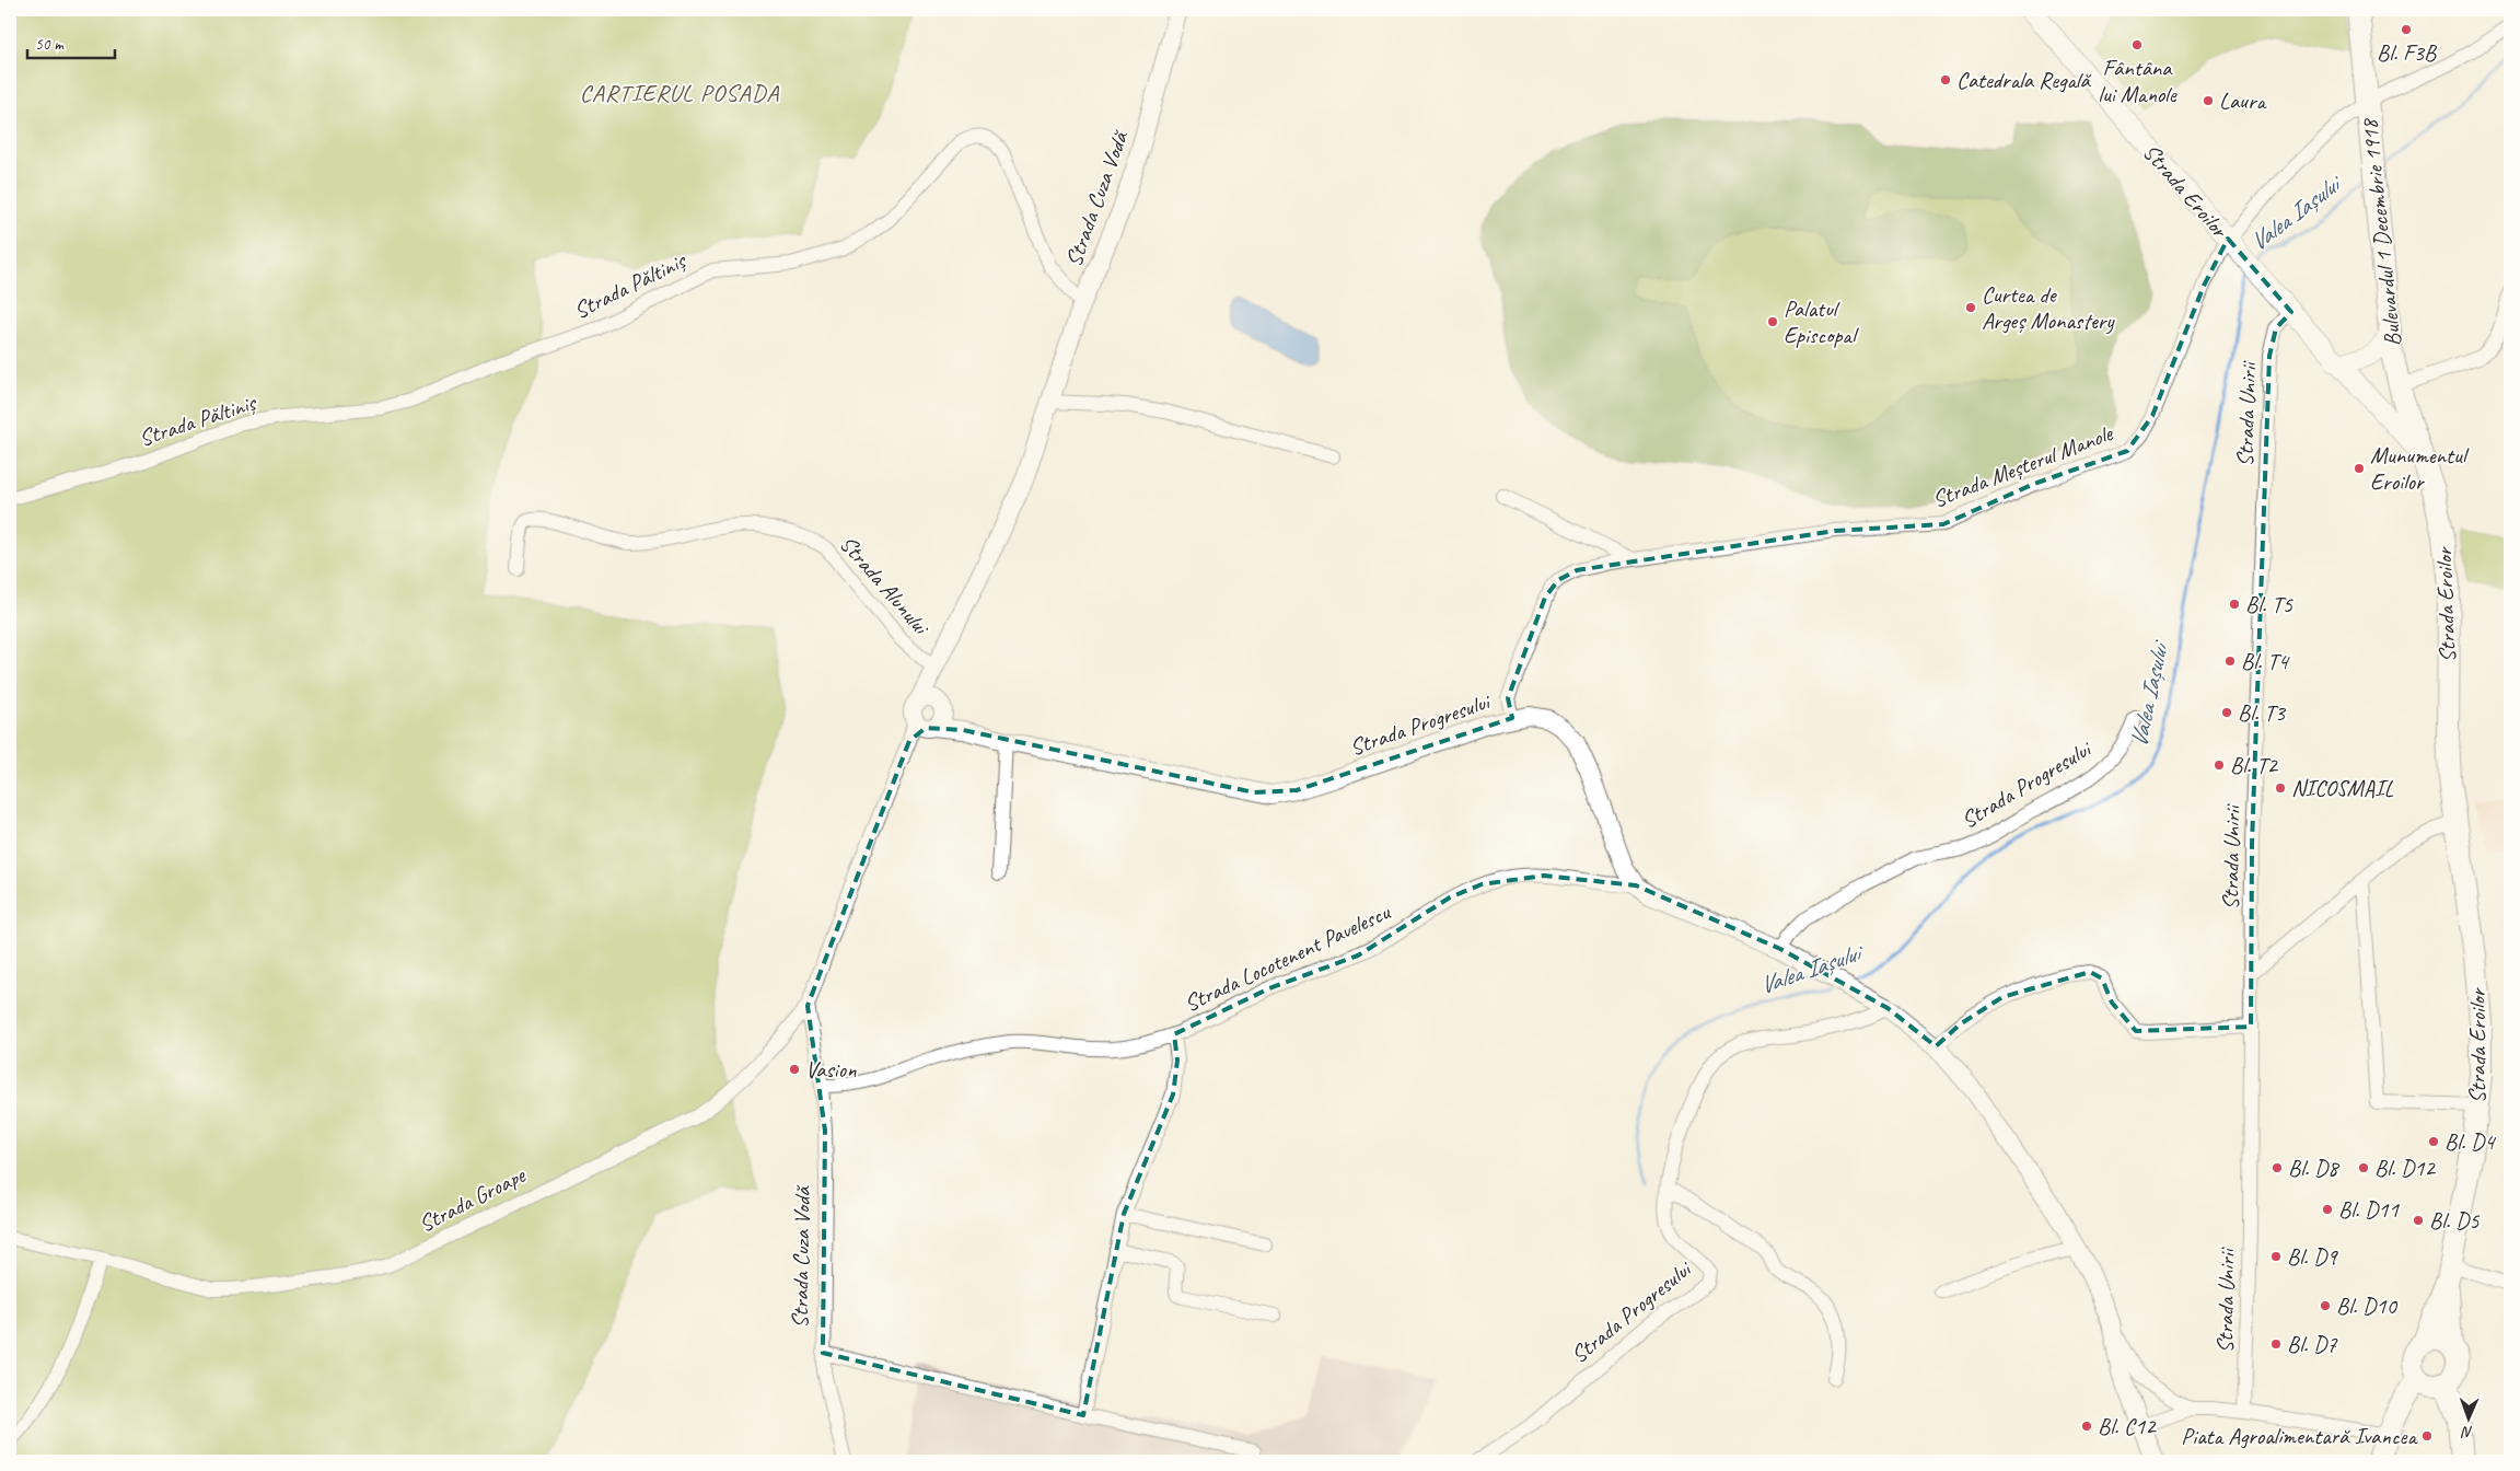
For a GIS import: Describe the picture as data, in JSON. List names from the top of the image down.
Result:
{
  "streets": {
    "main road": ["Strada Eroilor", "Bulevardul 1 Decembrie 1918"],
    "street": [
      "Strada Cuza Vodă",
      "Strada Păltiniș",
      "Strada Unirii",
      "Strada Meșterul Manole",
      "Strada Alunului",
      "Strada Progresului",
      "Strada Locotenent Pavelescu",
      "Strada Groape"
    ]
  },
  "crossings": [
    ["Strada Eroilor", "Bulevardul 1 Decembrie 1918"],
    ["Strada Eroilor", "Strada Unirii"],
    ["Strada Eroilor", "Strada Meșterul Manole"],
    ["Strada Cuza Vodă", "Strada Păltiniș"],
    ["Strada Cuza Vodă", "Strada Alunului"],
    ["Strada Cuza Vodă", "Strada Progresului"],
    ["Strada Cuza Vodă", "Strada Locotenent Pavelescu"],
    ["Strada Cuza Vodă", "Strada Groape"],
    ["Bulevardul 1 Decembrie 1918", "Strada Meșterul Manole"],
    ["Strada Meșterul Manole", "Strada Progresului"],
    ["Strada Progresului", "Strada Locotenent Pavelescu"]
  ],
  "districts": ["CARTIERUL POSADA"],
  "water": ["Valea Iașului"],
  "places": [
    "Bl. F3B",
    "Fântâna lui Manole",
    "Catedrala Regală",
    "Laura",
    "Curtea de Argeș Monastery",
    "Palatul Episcopal",
    "Munumentul Eroilor",
    "Bl. T5",
    "Bl. T4",
    "Bl. T3",
    "Bl. T2",
    "NICOSMAIL",
    "Vasion",
    "Bl. D4",
    "Bl. D8",
    "Bl. D12",
    "Bl. D11",
    "Bl. D5",
    "Bl. D9",
    "Bl. D10",
    "Bl. D7",
    "Bl. C12",
    "Piata Agroalimentară Ivancea"
  ],
  "scale_bar": "50 m",
  "north": "bottom"
}
